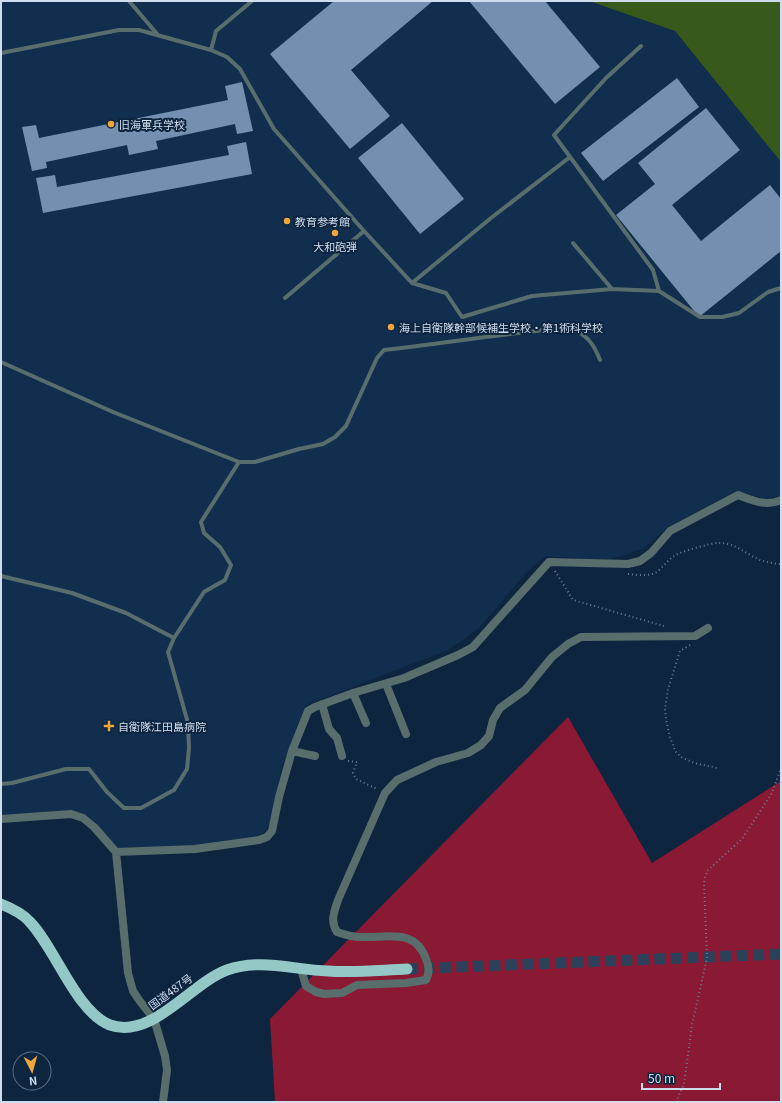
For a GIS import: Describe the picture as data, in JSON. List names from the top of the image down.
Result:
{
  "streets": {
    "highway": ["国道487号"]
  },
  "places": {
    "other": [
      "旧海軍兵学校",
      "教育参考館",
      "大和砲弾",
      "海上自衛隊幹部候補生学校・第1術科学校"
    ],
    "health": ["自衛隊江田島病院"]
  },
  "scale_bar": "50 m",
  "north": "bottom"
}
